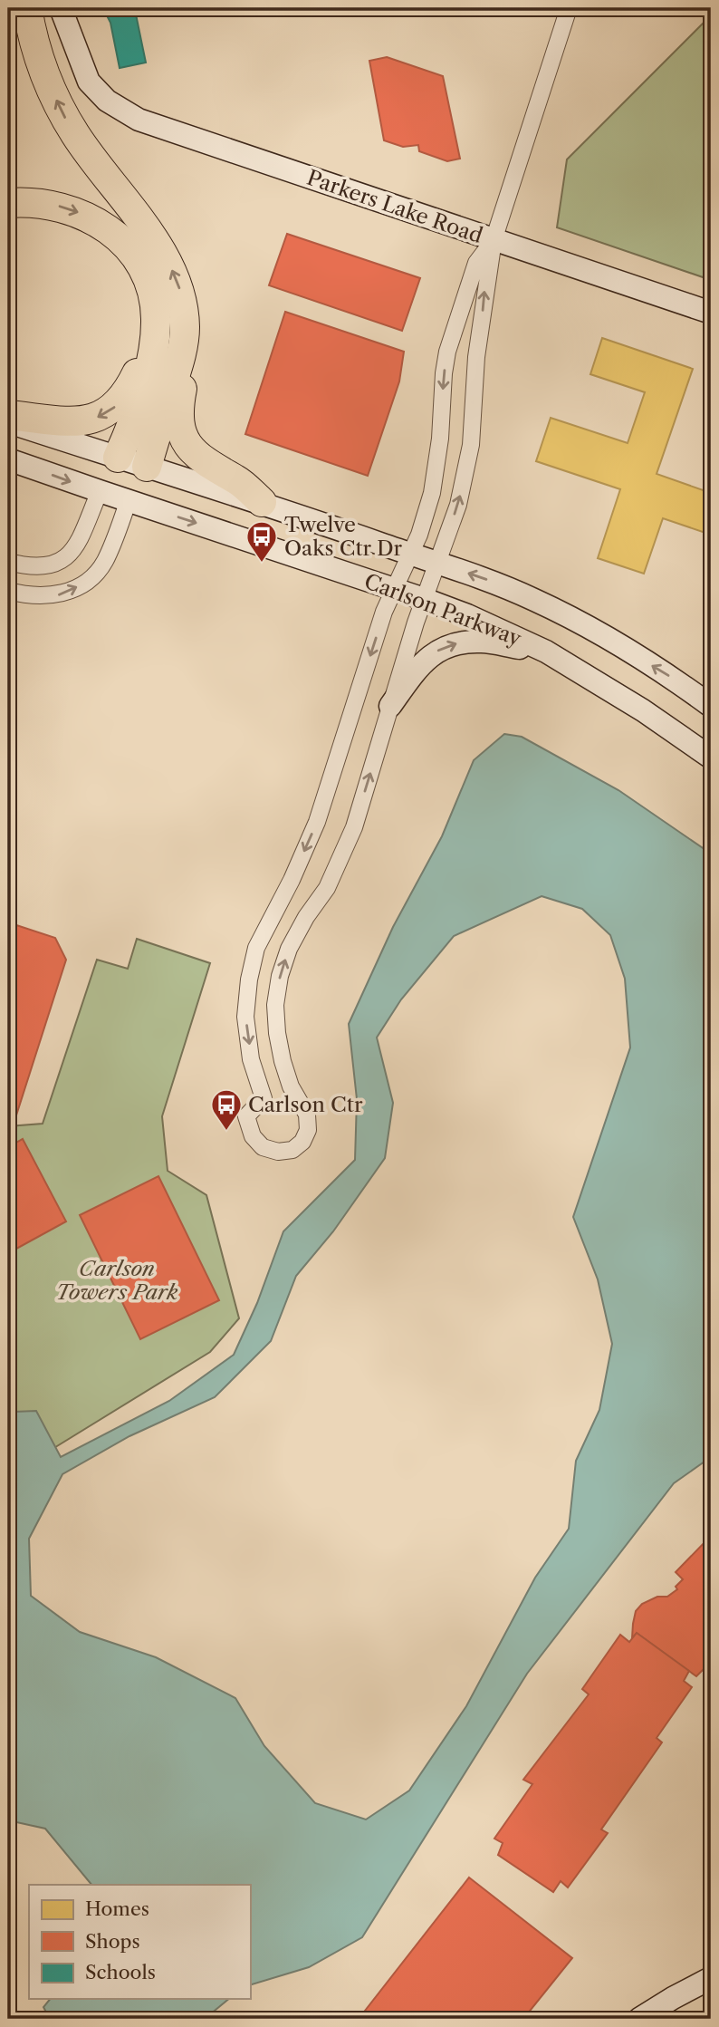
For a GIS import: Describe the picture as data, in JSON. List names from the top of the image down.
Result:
{
  "streets": {
    "main road": ["Parkers Lake Road", "Carlson Parkway"]
  },
  "parks": ["Carlson Towers Park"],
  "places": {
    "bus stop": ["Twelve Oaks Ctr Dr", "Carlson Ctr"]
  },
  "legend": ["Homes", "Shops", "Schools"]
}
